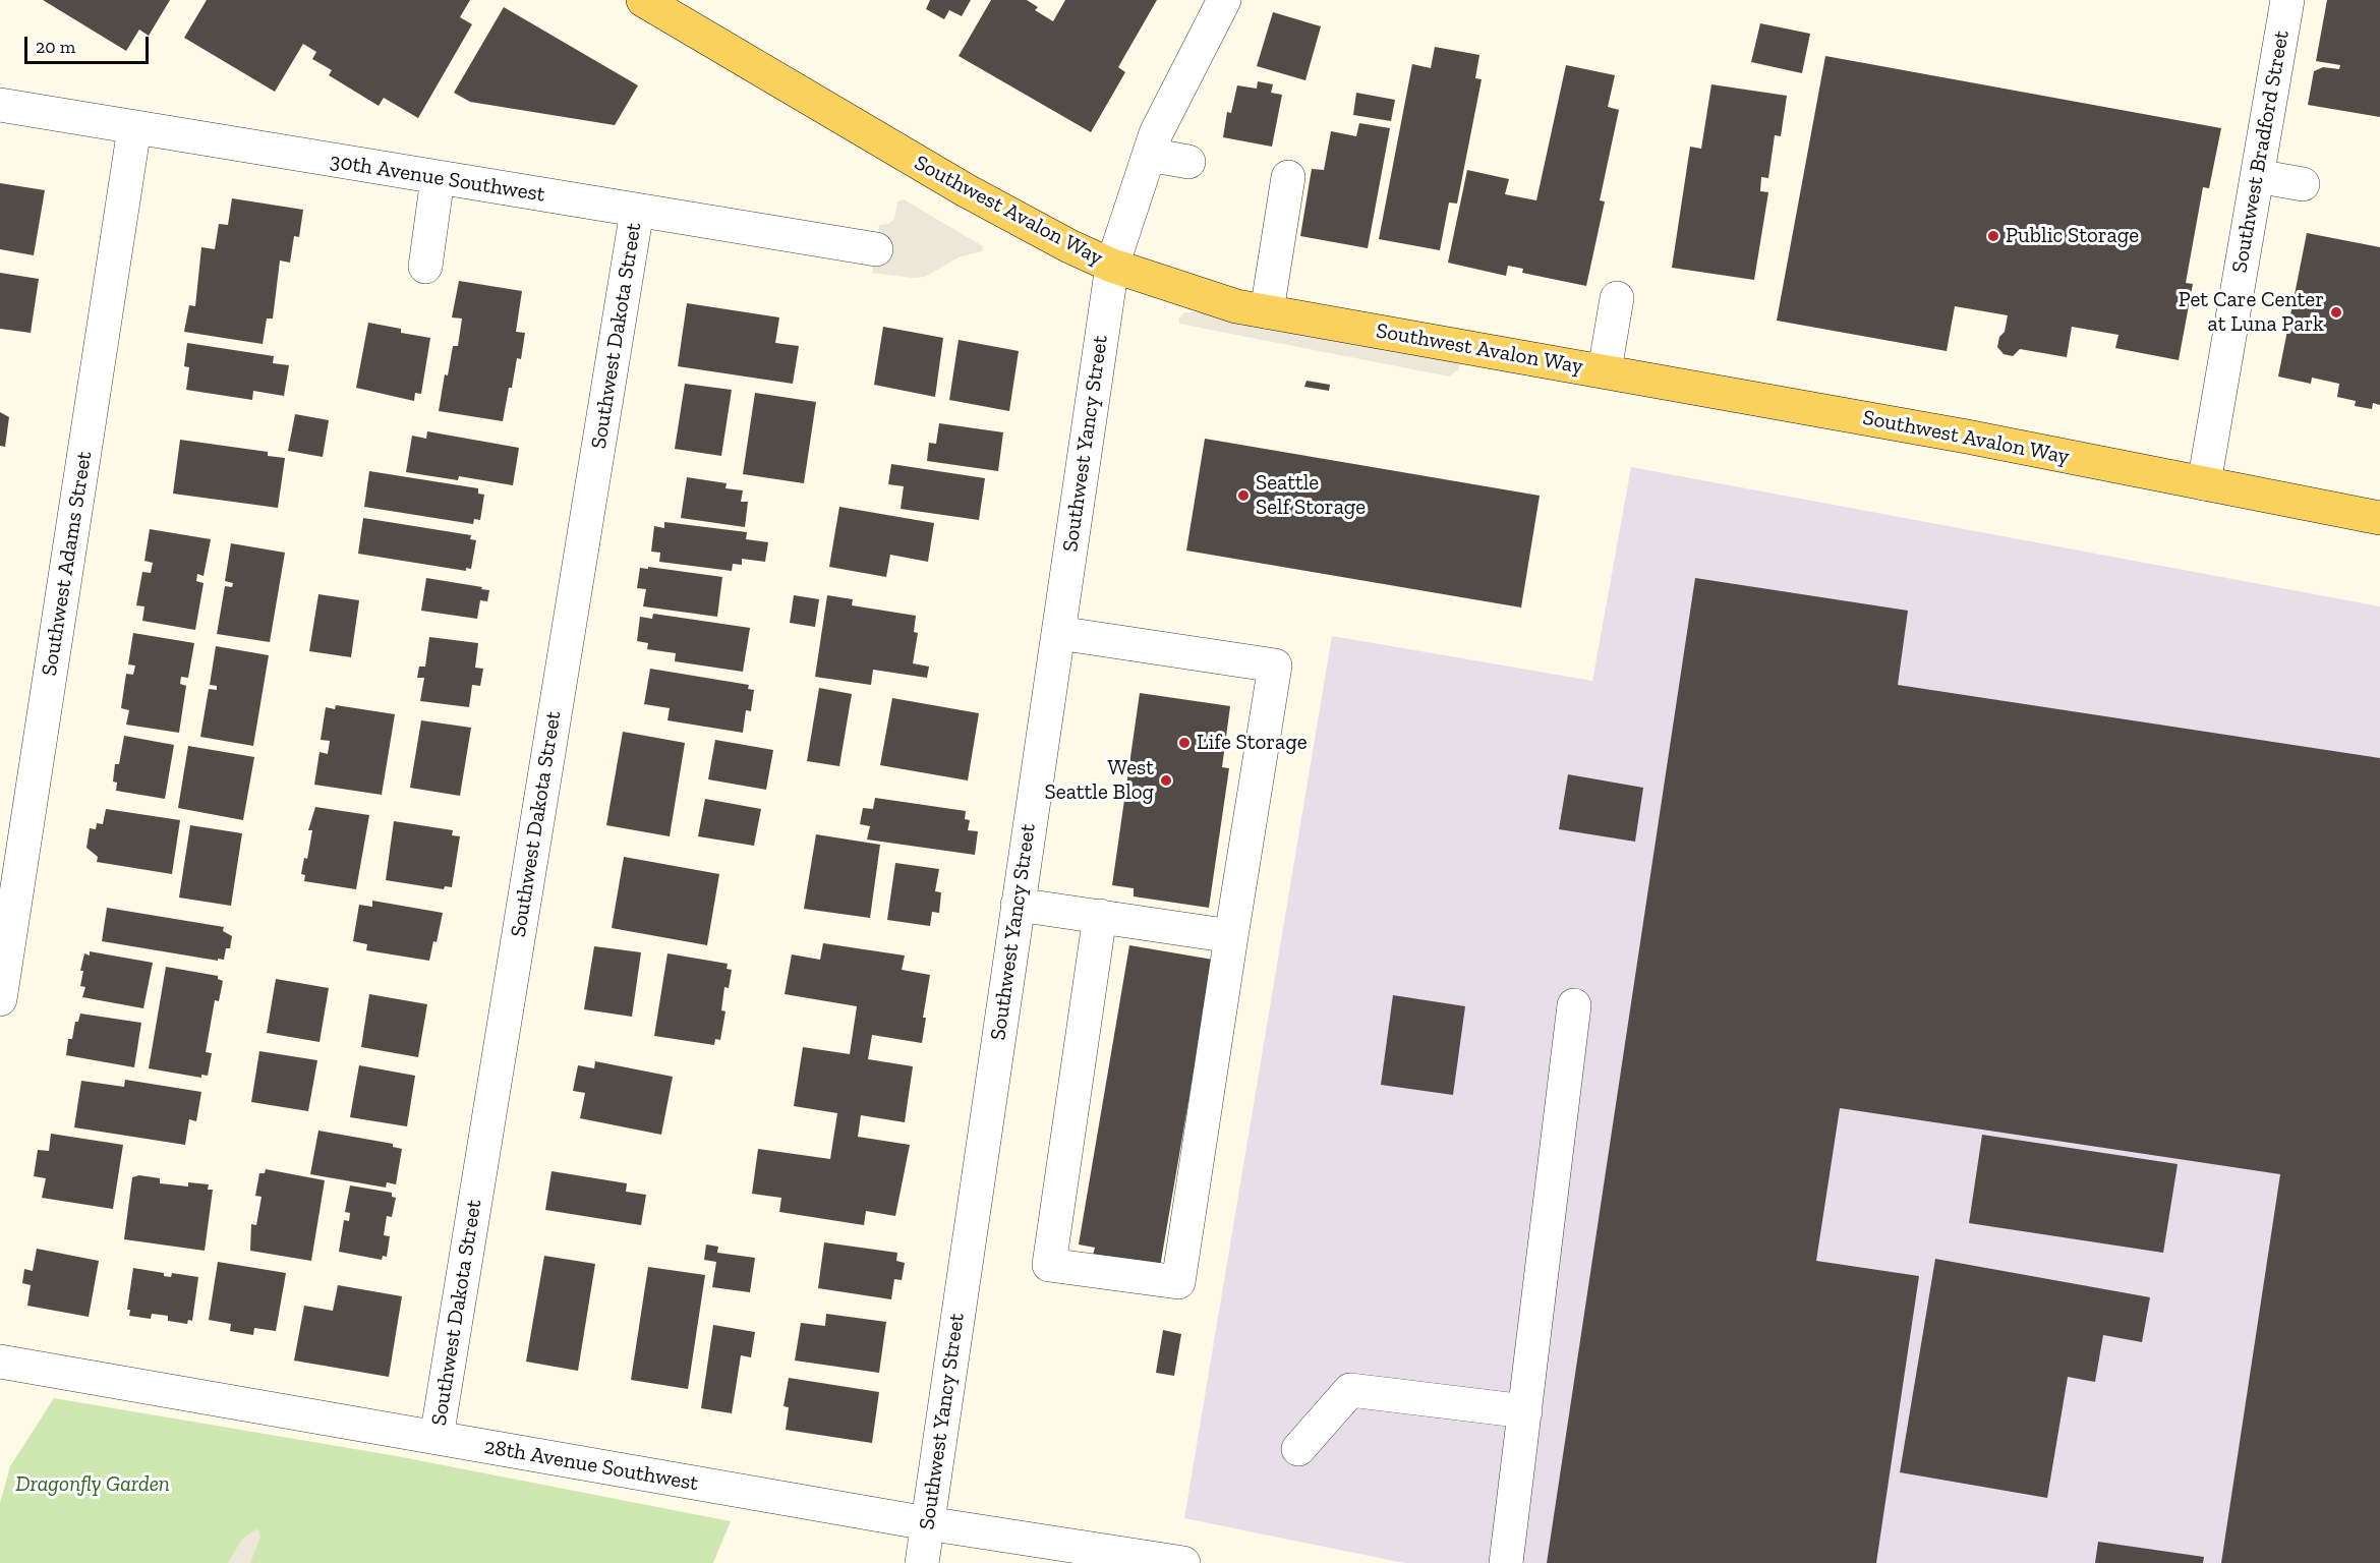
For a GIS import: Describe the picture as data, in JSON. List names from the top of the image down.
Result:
{
  "streets": {
    "main road": ["Southwest Avalon Way"],
    "street": [
      "Southwest Bradford Street",
      "30th Avenue Southwest",
      "Southwest Dakota Street",
      "Southwest Yancy Street",
      "Southwest Adams Street",
      "28th Avenue Southwest"
    ]
  },
  "crossings": [
    ["Southwest Bradford Street", "Southwest Avalon Way"],
    ["30th Avenue Southwest", "Southwest Dakota Street"],
    ["30th Avenue Southwest", "Southwest Adams Street"],
    ["Southwest Avalon Way", "Southwest Yancy Street"],
    ["Southwest Dakota Street", "28th Avenue Southwest"],
    ["Southwest Yancy Street", "28th Avenue Southwest"]
  ],
  "parks": ["Dragonfly Garden"],
  "places": [
    "Public Storage",
    "Pet Care Center at Luna Park",
    "Seattle Self Storage",
    "Life Storage",
    "West Seattle Blog"
  ],
  "scale_bar": "20 m"
}
